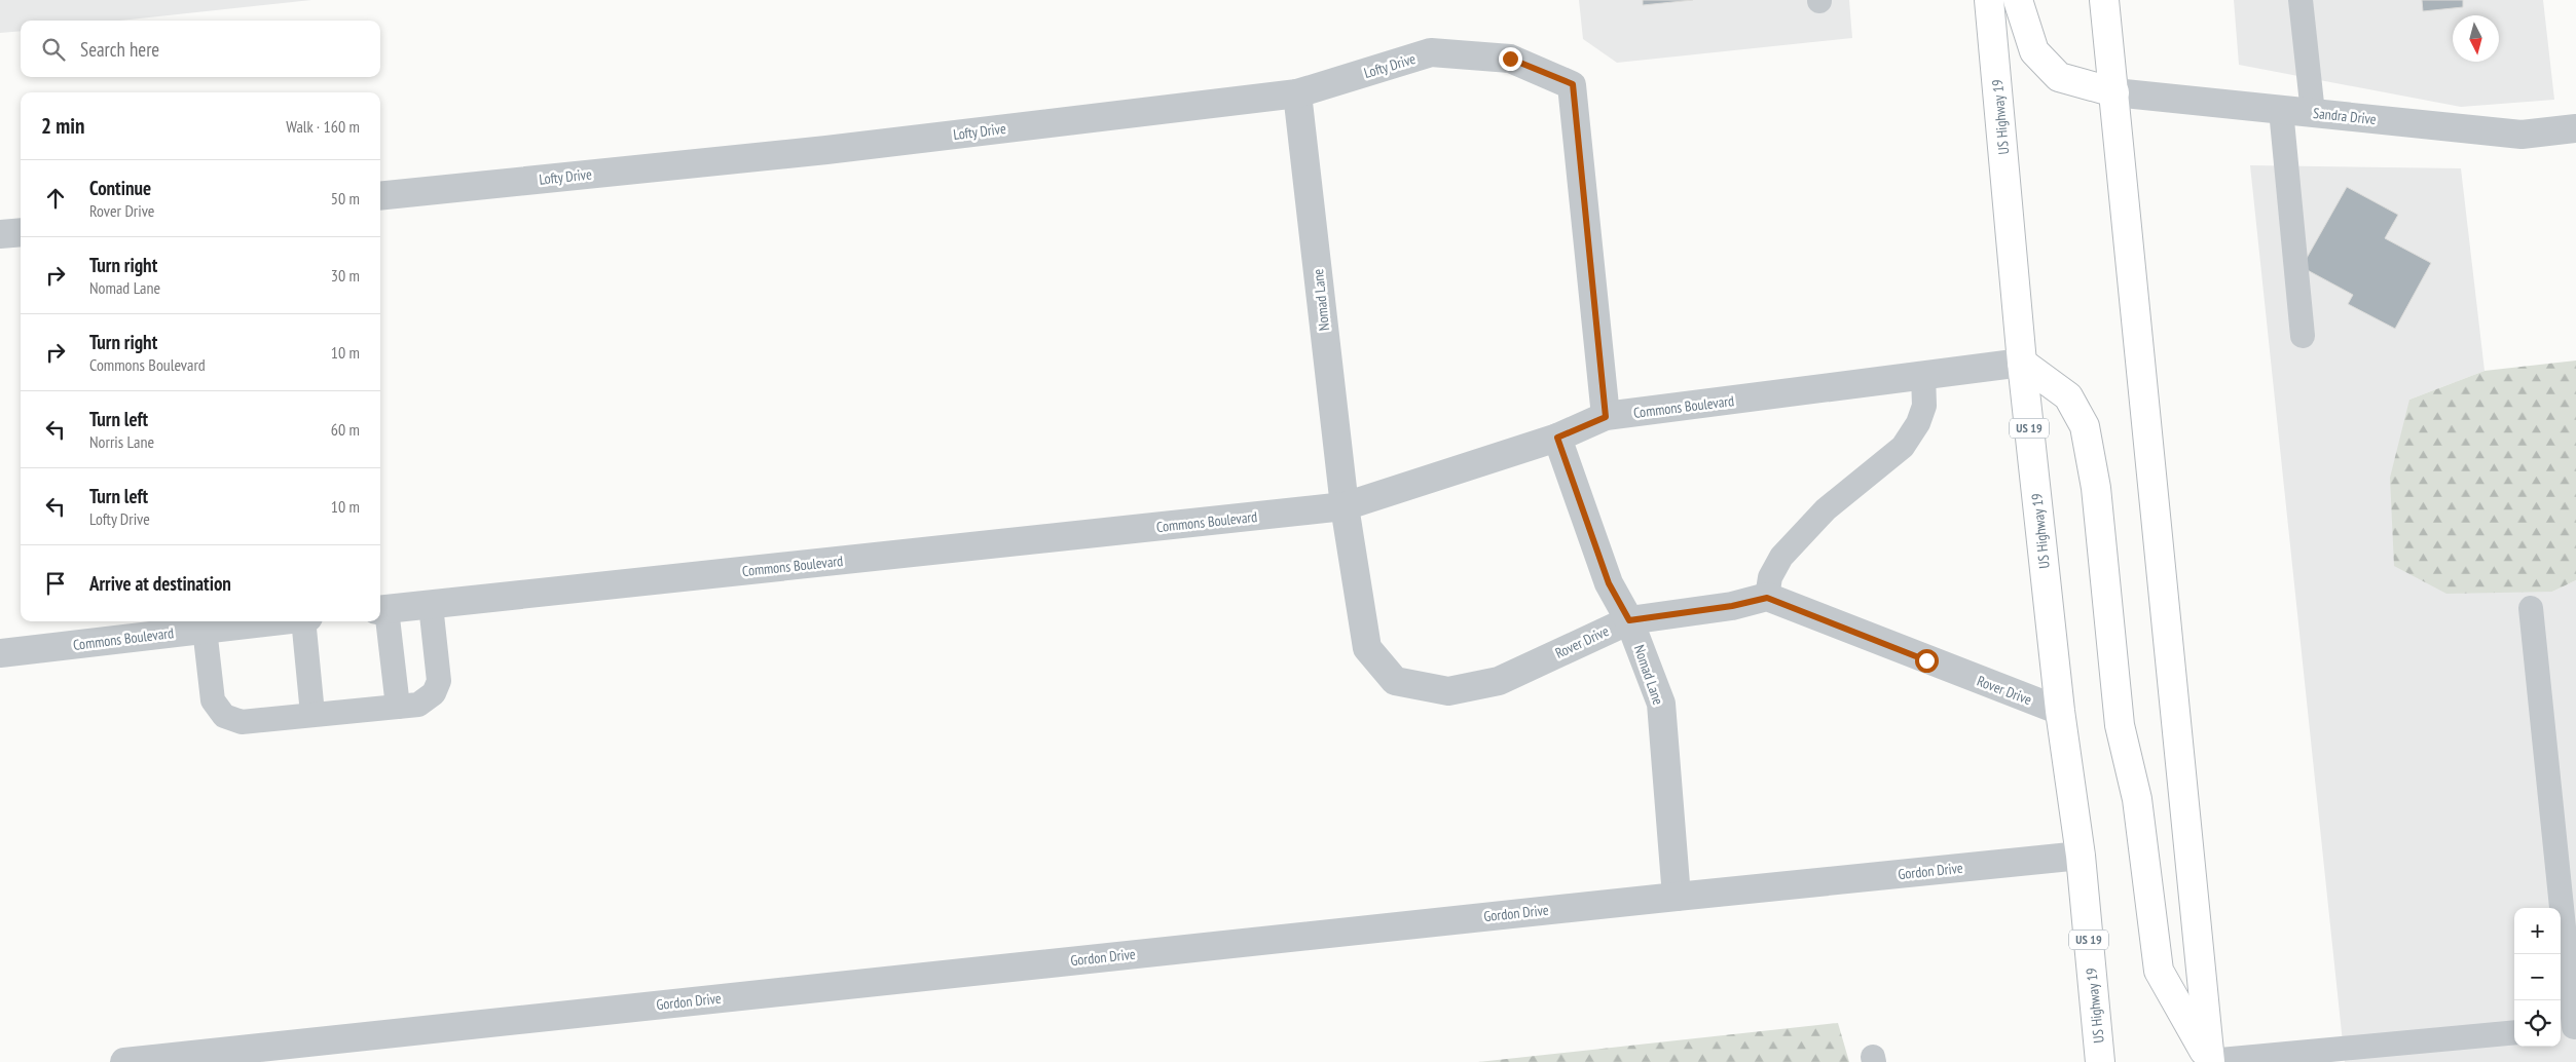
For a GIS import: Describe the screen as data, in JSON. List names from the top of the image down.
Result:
{
  "streets": {
    "highway": ["US Highway 19", "US 19"],
    "street": [
      "Lofty Drive",
      "Sandra Drive",
      "Nomad Lane",
      "Commons Boulevard",
      "Rover Drive",
      "Gordon Drive"
    ]
  },
  "crossings": [
    ["Lofty Drive", "Nomad Lane"],
    ["Lofty Drive", "Commons Boulevard"],
    ["US Highway 19", "Commons Boulevard"],
    ["US Highway 19", "Rover Drive"],
    ["US Highway 19", "Gordon Drive"],
    ["Nomad Lane", "Commons Boulevard"],
    ["Nomad Lane", "Rover Drive"],
    ["Nomad Lane", "Gordon Drive"],
    ["Commons Boulevard", "Rover Drive"]
  ],
  "north": "bottom",
  "page": {
    "search": "Search here",
    "heading": ["2 min", "Walk · 160 m"],
    "list": [
      ["Continue", "Rover Drive", "50 m"],
      ["Turn right", "Nomad Lane", "30 m"],
      ["Turn right", "Commons Boulevard", "10 m"],
      ["Turn left", "Norris Lane", "60 m"],
      ["Turn left", "Lofty Drive", "10 m"],
      "Arrive at destination"
    ],
    "map_buttons": ["+", "−"]
  }
}
